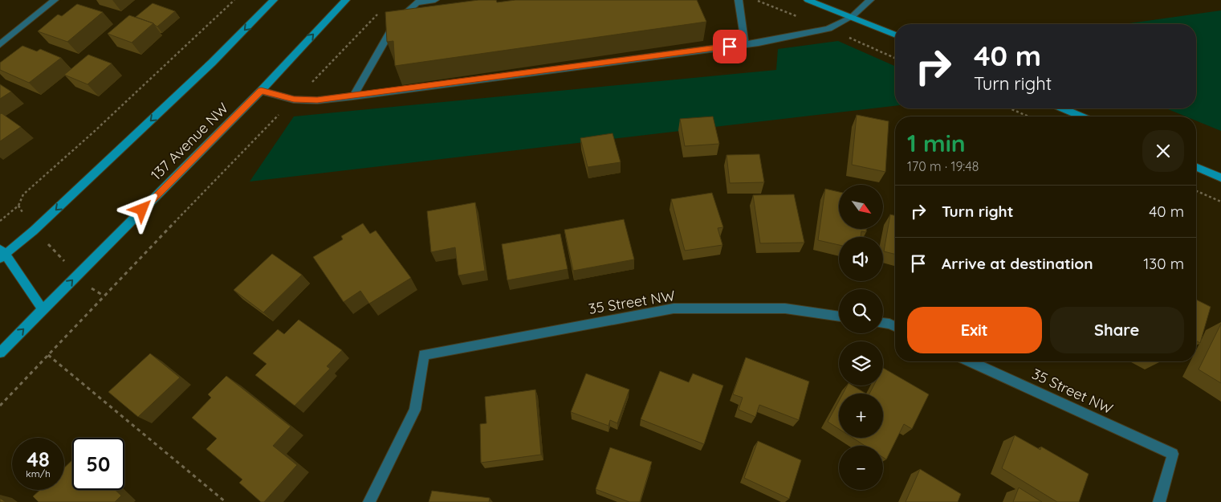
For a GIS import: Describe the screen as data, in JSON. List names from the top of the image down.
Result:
{
  "streets": {
    "main road": ["137 Avenue NW"],
    "street": ["35 Street NW"]
  },
  "north": "bottom right",
  "page": {
    "turn": ["40 m", "Turn right"],
    "heading": ["1 min", "170 m · 19:48"],
    "map_buttons": ["+", "−"],
    "list": [
      {
        "name": "Turn right",
        "value": "40 m"
      },
      {
        "name": "Arrive at destination",
        "value": "130 m"
      }
    ],
    "buttons": ["Exit", "Share"],
    "speed": "48 km/h",
    "limit": "50"
  }
}
